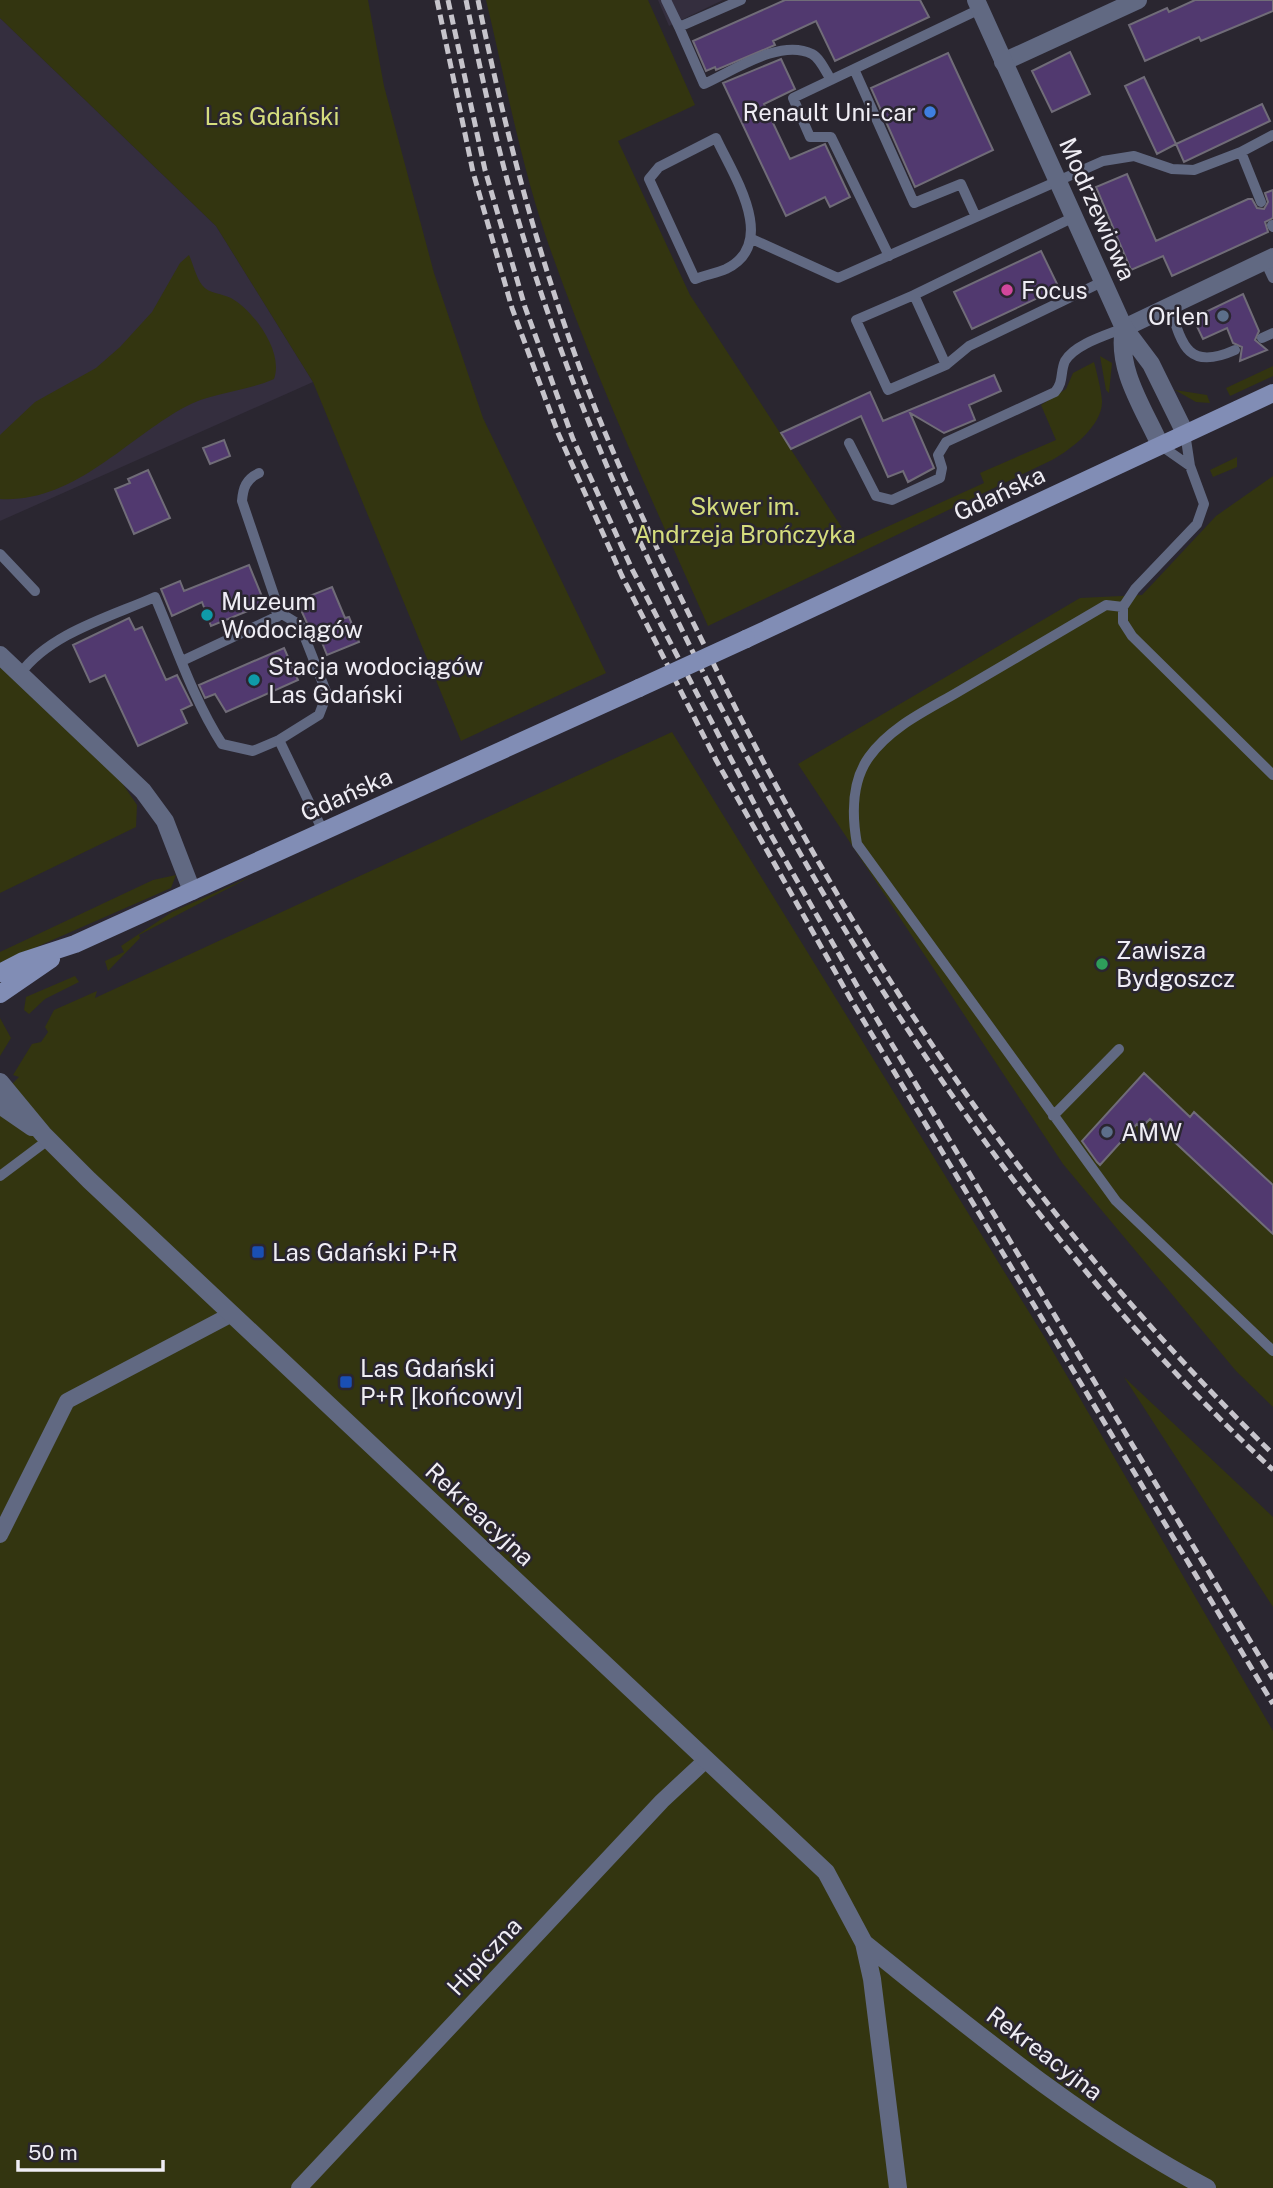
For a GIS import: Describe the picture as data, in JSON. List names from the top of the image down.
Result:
{
  "streets": {
    "main road": ["Gdańska"],
    "street": ["Modrzewiowa", "Rekreacyjna", "Hipiczna"]
  },
  "crossings": [
    ["Modrzewiowa", "Gdańska"],
    ["Rekreacyjna", "Hipiczna"]
  ],
  "parks": ["Las Gdański", "Skwer im. Andrzeja Brończyka"],
  "places": {
    "other": [
      "Renault Uni-car",
      "Focus",
      "Orlen",
      "Muzeum Wodociągów",
      "Stacja wodociągów Las Gdański",
      "Zawisza Bydgoszcz",
      "AMW"
    ],
    "transit": ["Las Gdański P+R", "Las Gdański P+R [końcowy]"]
  },
  "scale_bar": "50 m"
}
